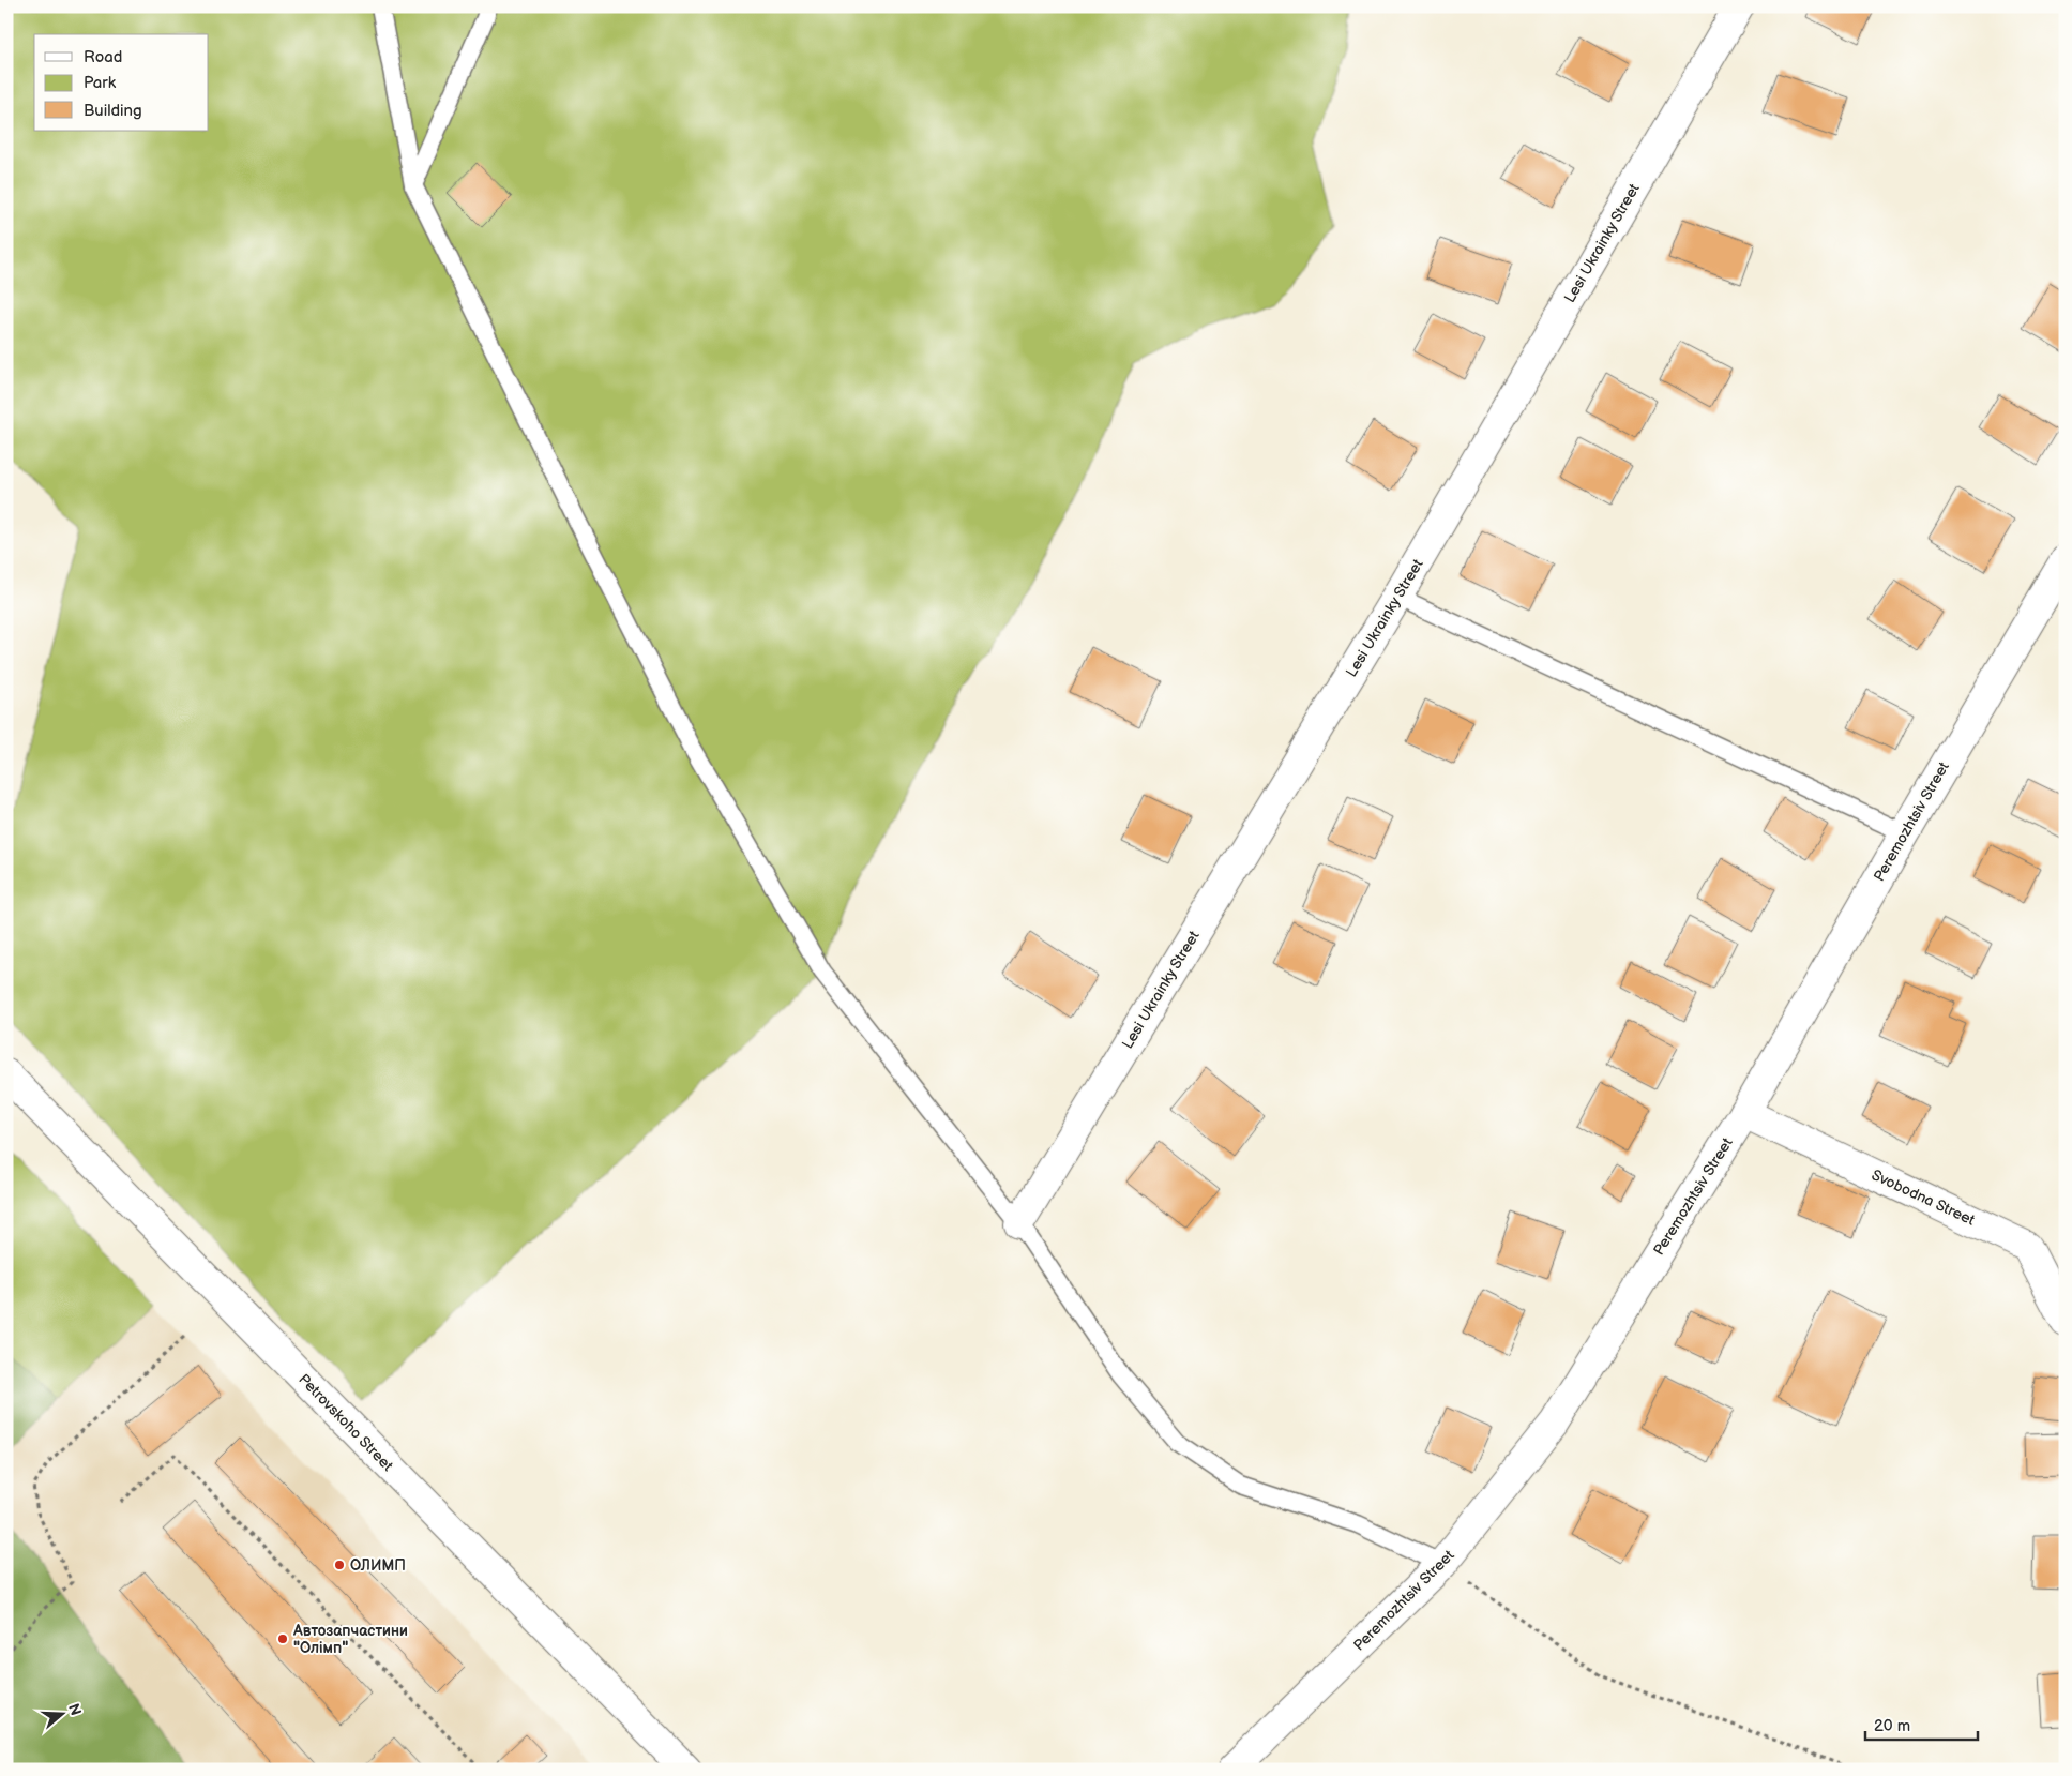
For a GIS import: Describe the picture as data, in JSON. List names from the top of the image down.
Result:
{
  "streets": {
    "main road": [
      "Lesi Ukrainky Street",
      "Peremozhtsiv Street",
      "Svobodna Street",
      "Petrovskoho Street"
    ]
  },
  "crossings": [
    ["Peremozhtsiv Street", "Svobodna Street"]
  ],
  "places": ["ОЛИМП", "Автозапчастини \"Олімп\""],
  "legend": ["Road", "Park", "Building"],
  "scale_bar": "20 m",
  "north": "right"
}
